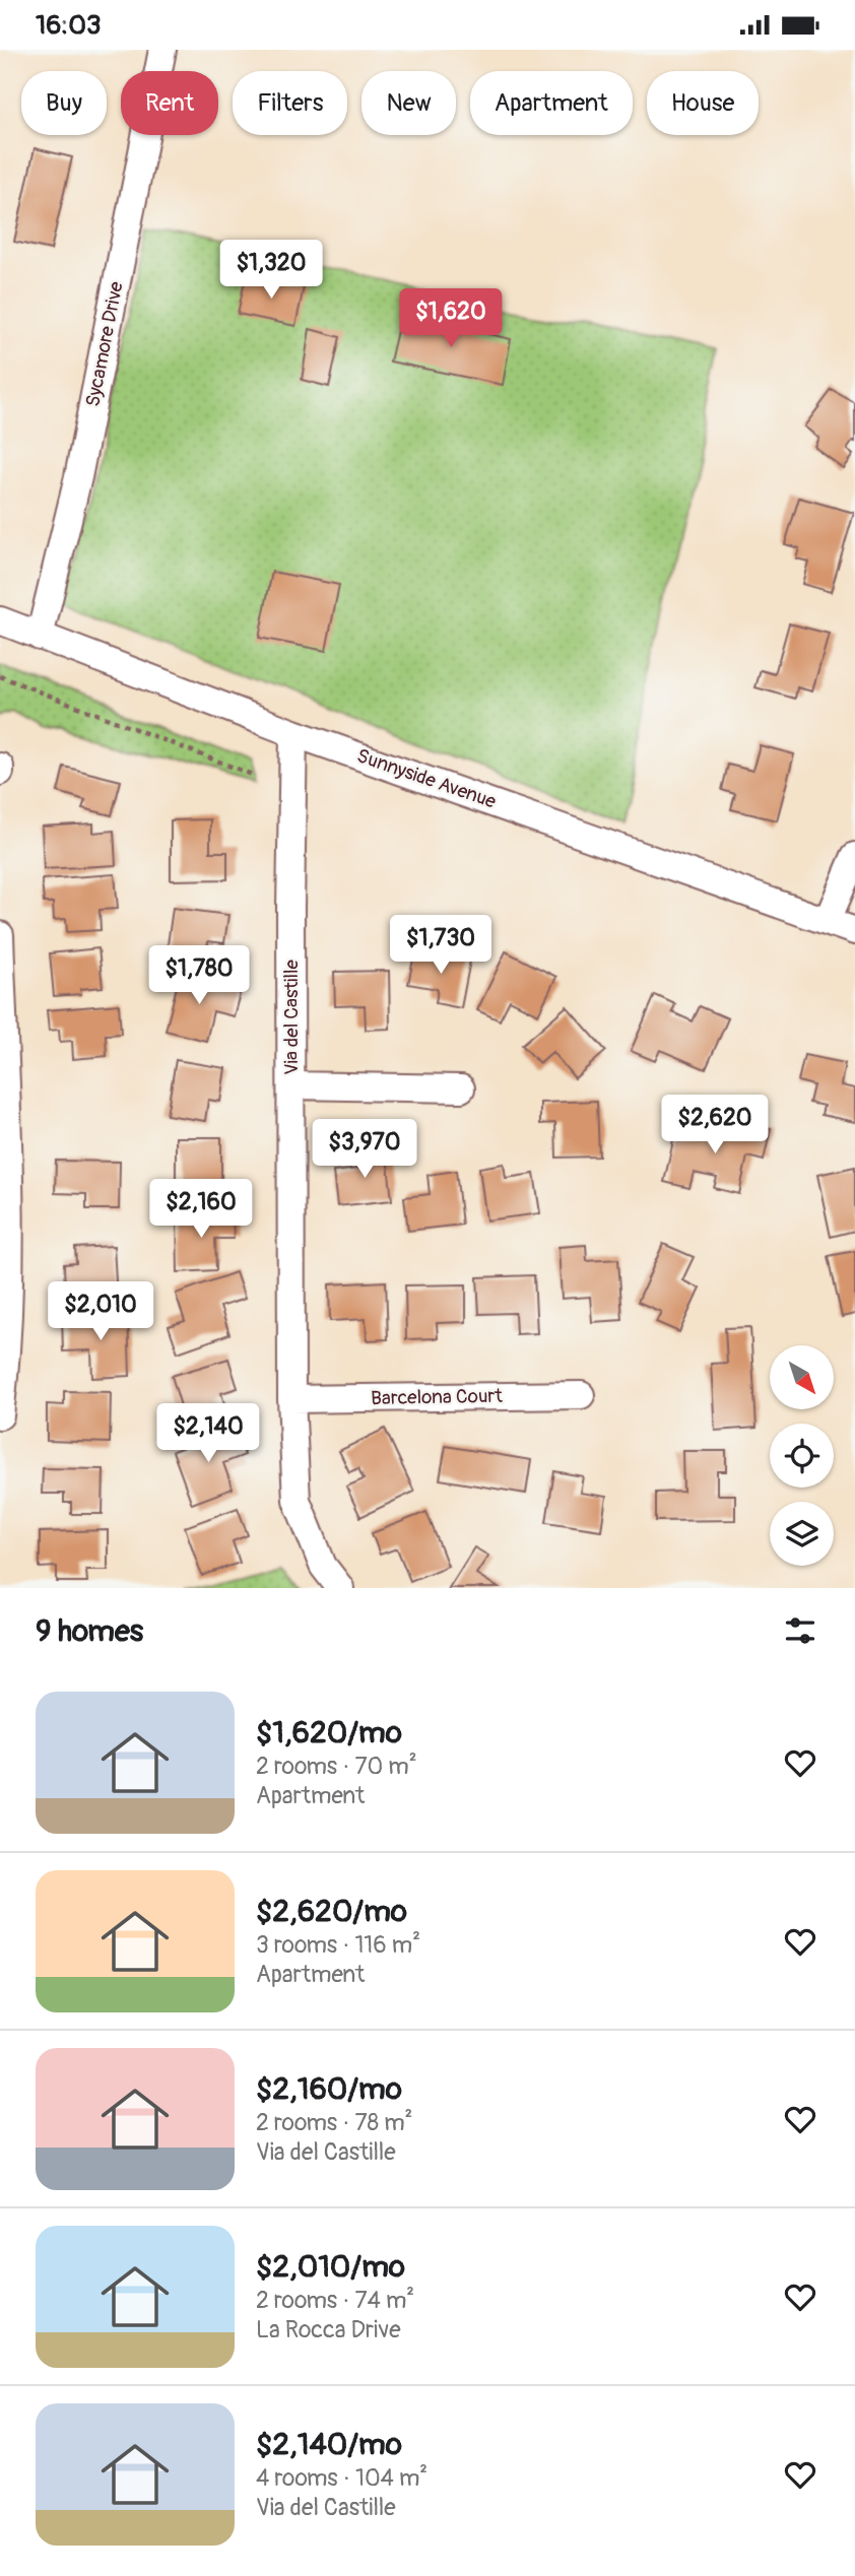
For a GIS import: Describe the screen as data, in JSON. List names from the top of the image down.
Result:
{
  "streets": {
    "street": [
      "Sycamore Drive",
      "Sunnyside Avenue",
      "Via del Castille",
      "Barcelona Court"
    ]
  },
  "crossings": [
    ["Sycamore Drive", "Sunnyside Avenue"],
    ["Sunnyside Avenue", "Via del Castille"],
    ["Via del Castille", "Barcelona Court"]
  ],
  "north": "bottom right",
  "page": {
    "status": "16:03",
    "chip": [
      "Buy",
      "Rent",
      "Filters",
      "New",
      "Apartment",
      "House"
    ],
    "price": [
      "$1,320",
      "$1,620",
      "$1,730",
      "$1,780",
      "$2,620",
      "$3,970",
      "$2,160",
      "$2,010",
      "$2,140"
    ],
    "heading": "9 homes",
    "list": [
      {
        "name": "$1,620/mo",
        "note": "2 rooms · 70 m² · Apartment"
      },
      {
        "name": "$2,620/mo",
        "note": "3 rooms · 116 m² · Apartment"
      },
      {
        "name": "$2,160/mo",
        "note": "2 rooms · 78 m² · Via del Castille"
      },
      {
        "name": "$2,010/mo",
        "note": "2 rooms · 74 m² · La Rocca Drive"
      },
      {
        "name": "$2,140/mo",
        "note": "4 rooms · 104 m² · Via del Castille"
      }
    ]
  }
}
